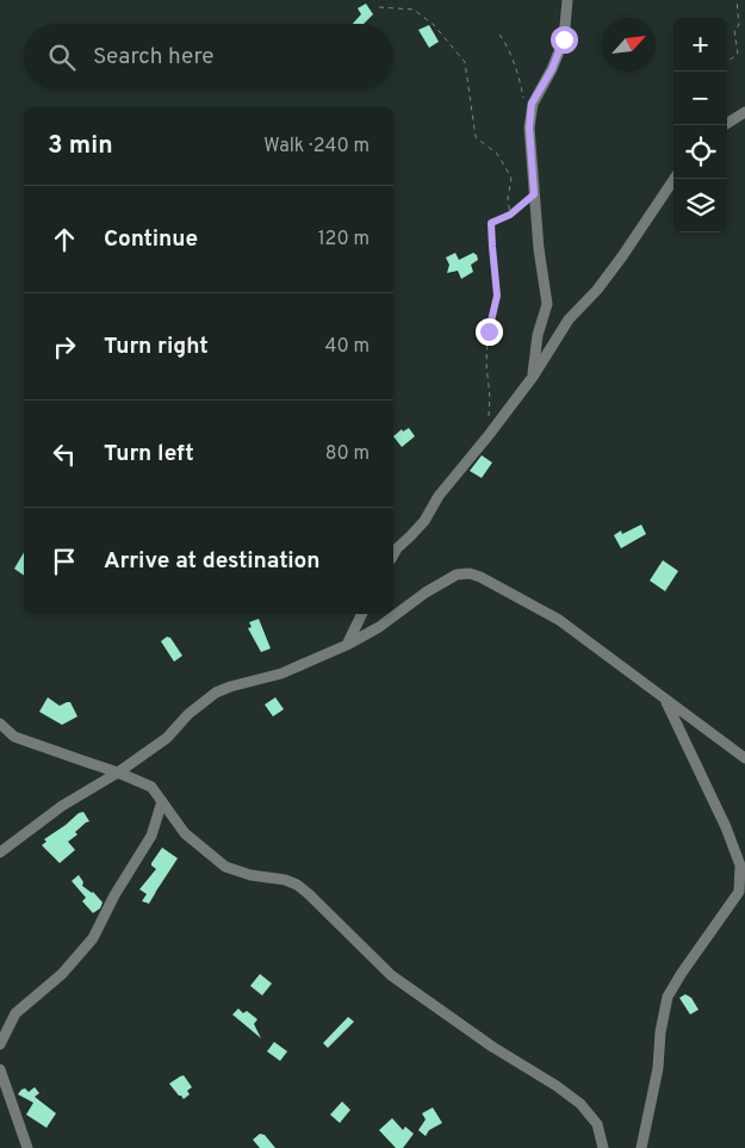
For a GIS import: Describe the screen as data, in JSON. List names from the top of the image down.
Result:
{
  "north": "top right",
  "page": {
    "map_buttons": ["+", "−"],
    "search": "Search here",
    "heading": ["3 min", "Walk · 240 m"],
    "list": [
      ["Continue", "120 m"],
      ["Turn right", "40 m"],
      ["Turn left", "80 m"],
      "Arrive at destination"
    ]
  }
}
